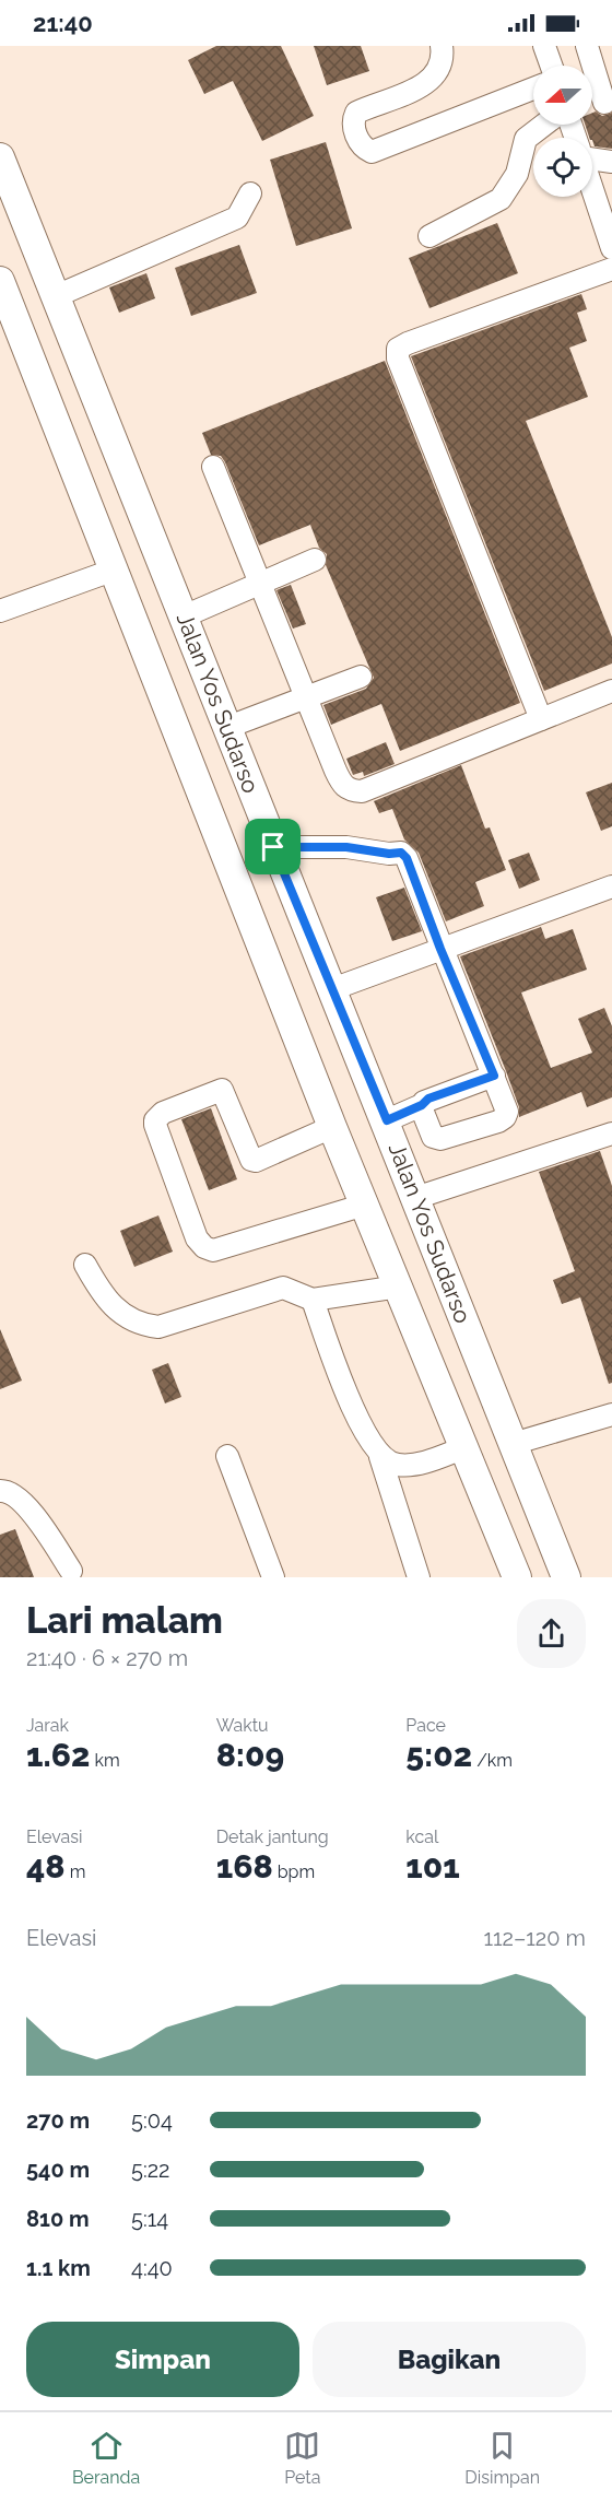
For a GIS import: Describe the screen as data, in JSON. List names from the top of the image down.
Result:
{
  "streets": {
    "main road": ["Jalan Yos Sudarso"]
  },
  "north": "left",
  "page": {
    "status": "21:40",
    "heading": ["Lari malam", "21:40 · 6 × 270 m"],
    "stats": [
      ["Jarak", "1.62 km"],
      ["Waktu", "8:09"],
      ["Pace", "5:02 /km"],
      ["Elevasi", "48 m"],
      ["Detak jantung", "168 bpm"],
      ["kcal", "101"]
    ],
    "chart": ["Elevasi", "112–120 m"],
    "list": [
      {
        "name": "270 m",
        "note": "5:04"
      },
      {
        "name": "540 m",
        "note": "5:22"
      },
      {
        "name": "810 m",
        "note": "5:14"
      },
      {
        "name": "1.1 km",
        "note": "4:40"
      }
    ],
    "buttons": ["Simpan", "Bagikan"],
    "tabs": ["Beranda", "Peta", "Disimpan"]
  }
}
